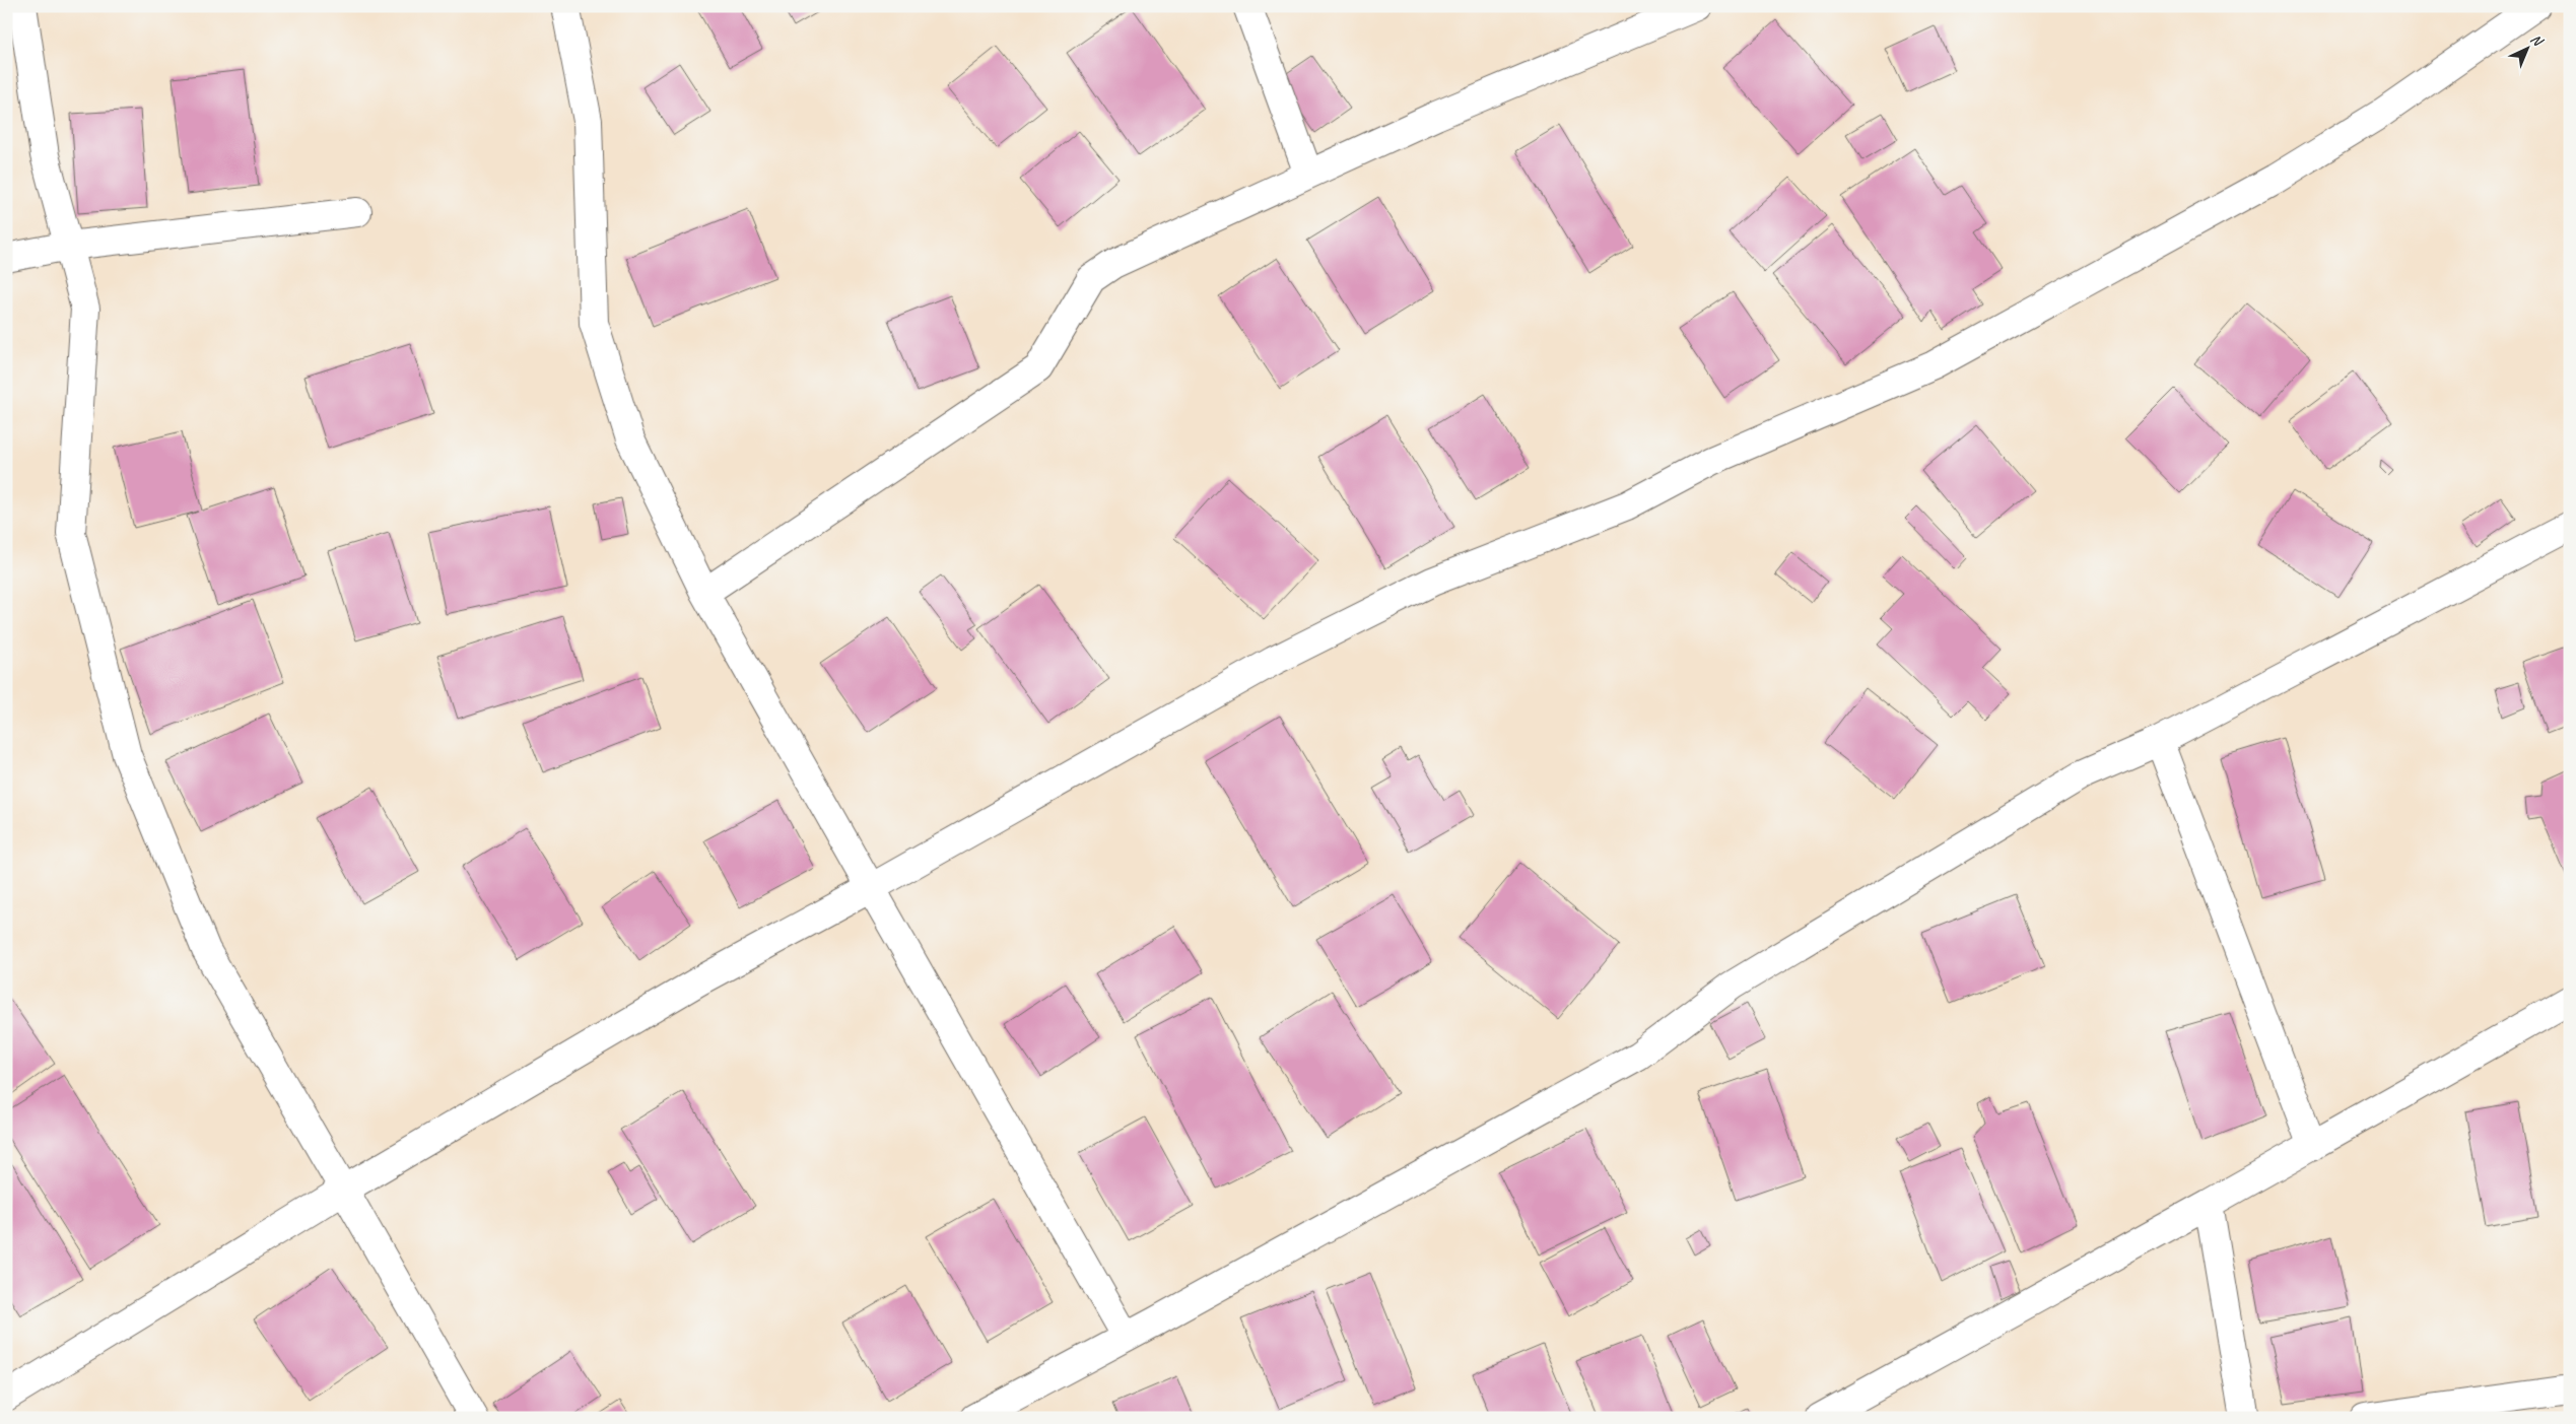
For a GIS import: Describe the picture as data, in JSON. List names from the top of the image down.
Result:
{
  "north": "top right"
}
